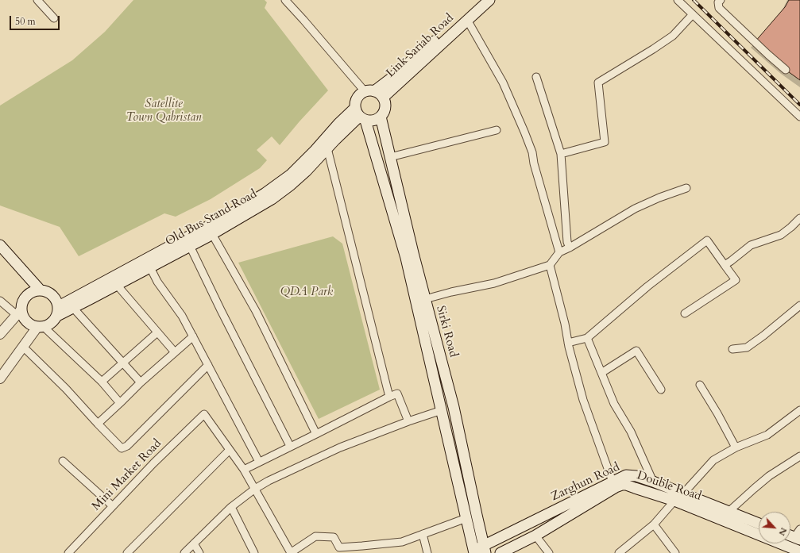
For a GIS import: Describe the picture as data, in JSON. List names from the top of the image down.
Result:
{
  "streets": {
    "main road": [
      "Link Sariab Road",
      "Old Bus Stand Road",
      "Sirki Road",
      "Zarghun Road",
      "Double Road"
    ],
    "street": ["Mini Market Road"]
  },
  "crossings": [
    ["Link Sariab Road", "Old Bus Stand Road"],
    ["Link Sariab Road", "Sirki Road"],
    ["Old Bus Stand Road", "Sirki Road"],
    ["Sirki Road", "Zarghun Road"],
    ["Zarghun Road", "Double Road"]
  ],
  "parks": ["Satellite Town Qabristan", "QDA Park"],
  "scale_bar": "50 m",
  "north": "bottom right"
}
